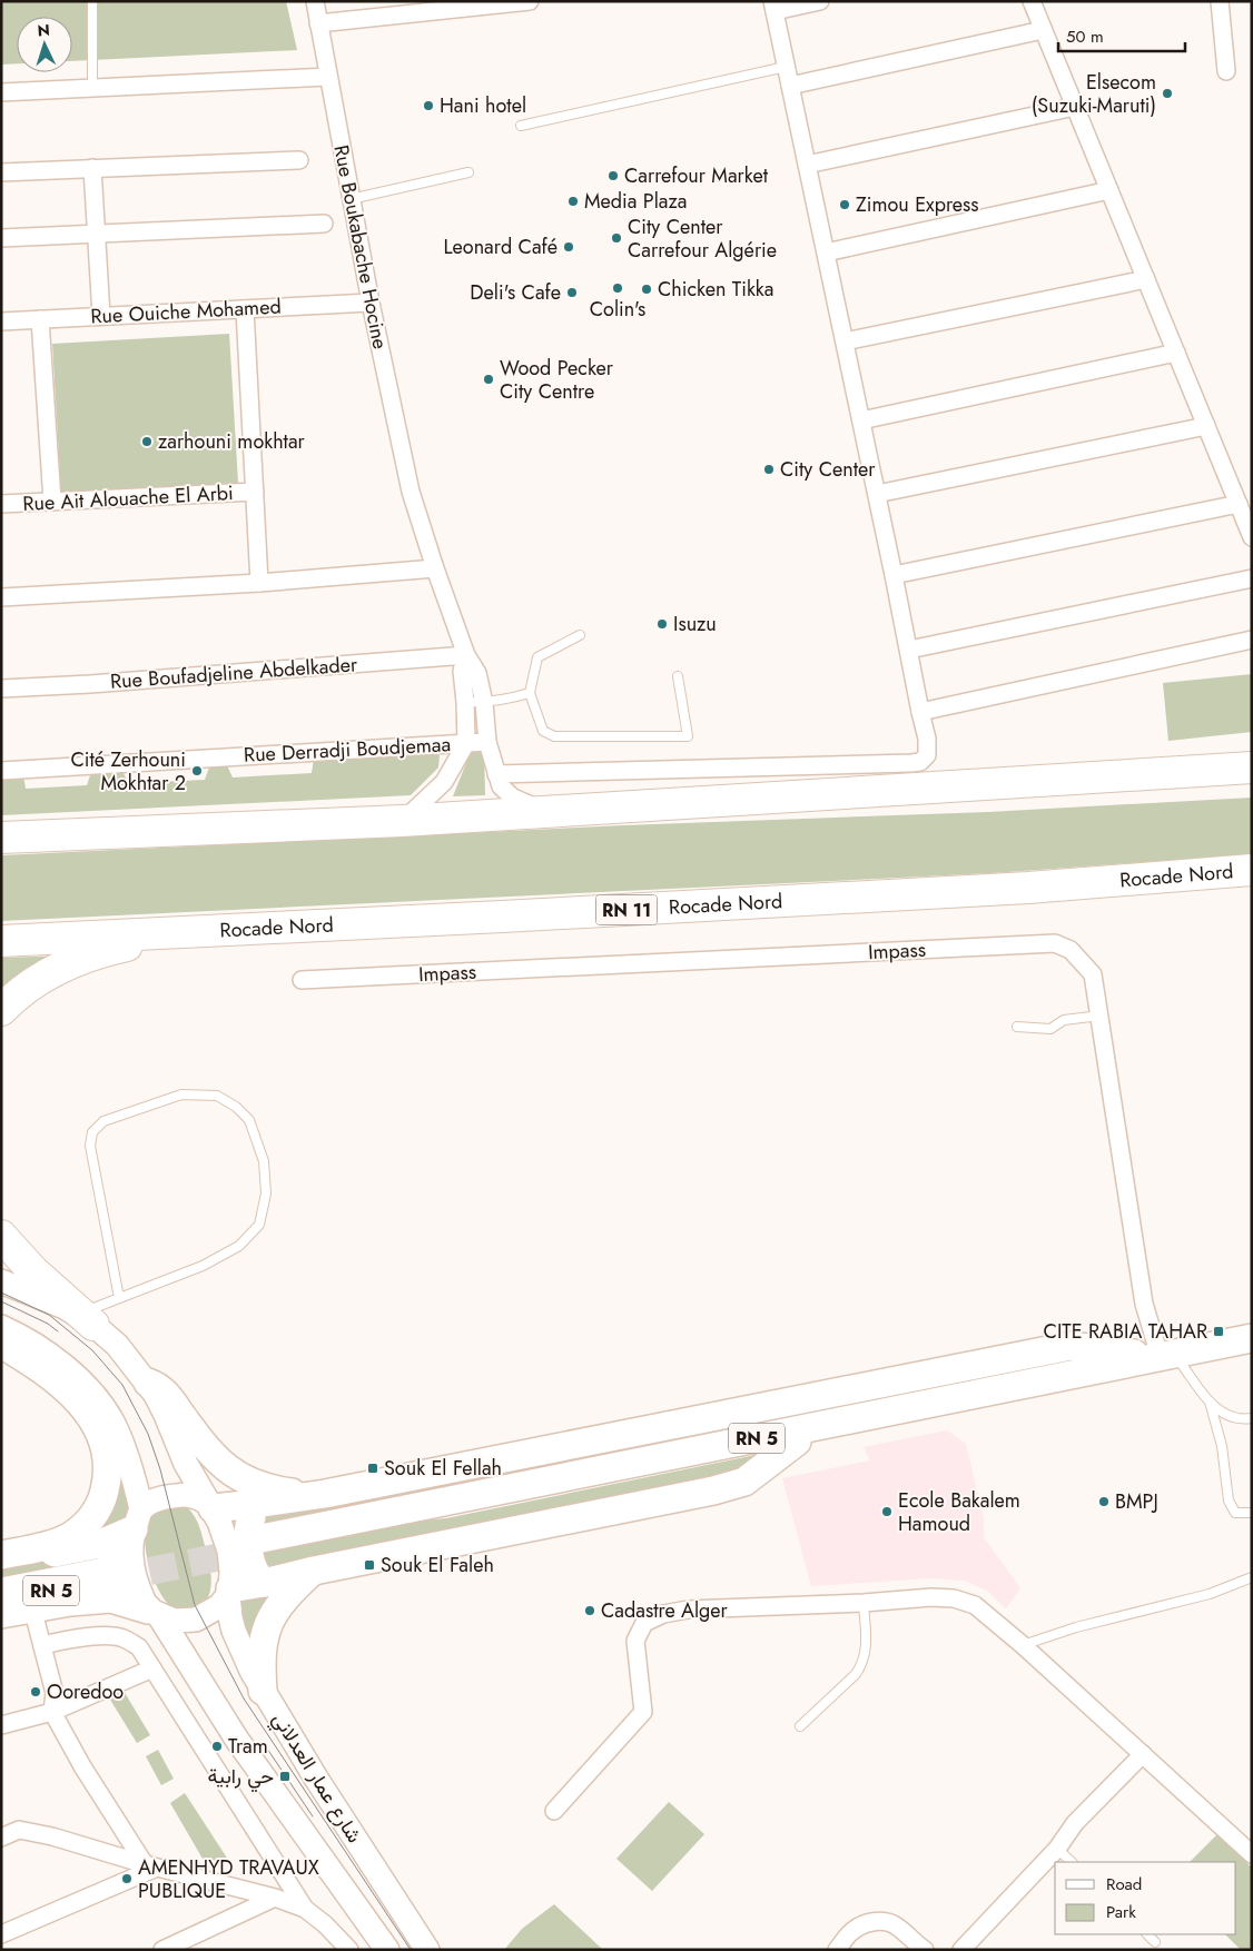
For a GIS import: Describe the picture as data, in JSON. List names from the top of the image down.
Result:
{
  "streets": {
    "highway": ["Rocade Nord", "RN 11", "RN 5"],
    "main road": ["شارع عمار العدلاني"],
    "street": [
      "Rue Boukabache Hocine",
      "Rue Ouiche Mohamed",
      "Rue Ait Alouache El Arbi",
      "Rue Boufadjeline Abdelkader",
      "Rue Derradji Boudjemaa",
      "Impass"
    ]
  },
  "crossings": [
    ["Rue Boukabache Hocine", "Rue Ouiche Mohamed"],
    ["Rue Boukabache Hocine", "Rue Derradji Boudjemaa"],
    ["Rue Boufadjeline Abdelkader", "Rue Derradji Boudjemaa"],
    ["Impass", "RN 5"],
    ["RN 5", "شارع عمار العدلاني"]
  ],
  "places": {
    "other": [
      "Elsecom (Suzuki-Maruti)",
      "Hani hotel",
      "Carrefour Market",
      "Media Plaza",
      "Zimou Express",
      "City Center Carrefour Algérie",
      "Leonard Café",
      "Colin's",
      "Chicken Tikka",
      "Deli's Cafe",
      "Wood Pecker City Centre",
      "zarhouni mokhtar",
      "City Center",
      "Isuzu",
      "Cité Zerhouni Mokhtar 2",
      "BMPJ",
      "Ecole Bakalem Hamoud",
      "Cadastre Alger",
      "Ooredoo",
      "Tram",
      "AMENHYD TRAVAUX PUBLIQUE"
    ],
    "transit": [
      "CITE RABIA TAHAR",
      "Souk El Fellah",
      "Souk El Faleh",
      "حي رابية"
    ]
  },
  "legend": ["Road", "Park"],
  "scale_bar": "50 m",
  "north": "top"
}
